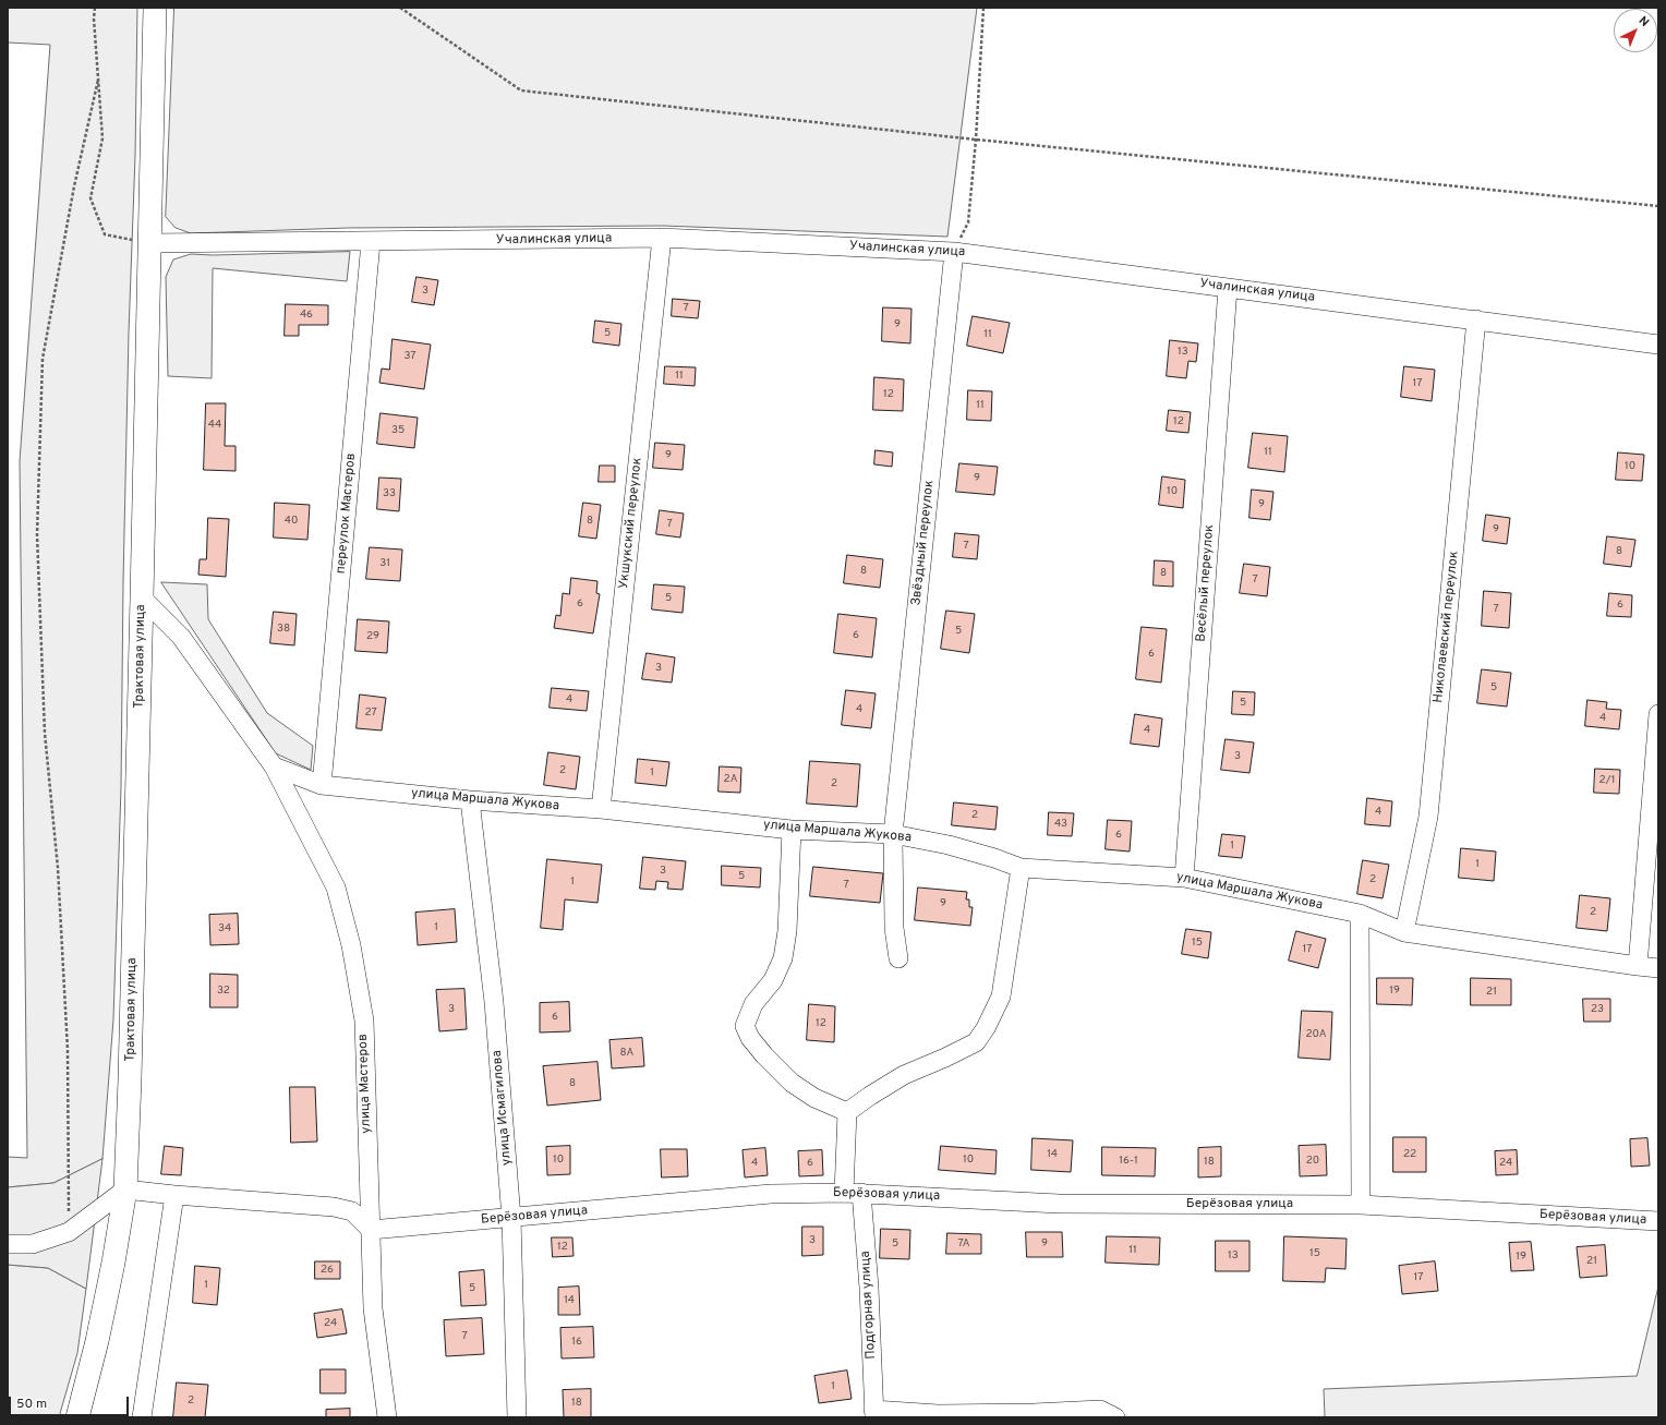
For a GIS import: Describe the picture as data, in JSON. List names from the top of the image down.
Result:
{
  "streets": {
    "main road": ["Трактовая улица"],
    "street": [
      "Учалинская улица",
      "переулок Мастеров",
      "Укшукский переулок",
      "Звёздный переулок",
      "Весёлый переулок",
      "Николаевский переулок",
      "улица Маршала Жукова",
      "улица Мастеров",
      "улица Исмагилова",
      "Берёзовая улица",
      "Подгорная улица"
    ]
  },
  "crossings": [
    ["Учалинская улица", "переулок Мастеров"],
    ["Учалинская улица", "Укшукский переулок"],
    ["Учалинская улица", "Звёздный переулок"],
    ["Учалинская улица", "Весёлый переулок"],
    ["Учалинская улица", "Николаевский переулок"],
    ["Учалинская улица", "Трактовая улица"],
    ["переулок Мастеров", "улица Маршала Жукова"],
    ["Укшукский переулок", "улица Маршала Жукова"],
    ["Звёздный переулок", "улица Маршала Жукова"],
    ["Весёлый переулок", "улица Маршала Жукова"],
    ["Николаевский переулок", "улица Маршала Жукова"],
    ["улица Маршала Жукова", "улица Мастеров"],
    ["улица Маршала Жукова", "улица Исмагилова"],
    ["улица Мастеров", "Берёзовая улица"],
    ["улица Исмагилова", "Берёзовая улица"],
    ["Берёзовая улица", "Подгорная улица"]
  ],
  "house_numbers": [
    "3",
    "7",
    "46",
    "9",
    "5",
    "11",
    "13",
    "37",
    "11",
    "17",
    "12",
    "11",
    "12",
    "44",
    "35",
    "11",
    "9",
    "10",
    "9",
    "10",
    "33",
    "9",
    "40",
    "8",
    "7",
    "9",
    "7",
    "8",
    "31",
    "8",
    "8",
    "7",
    "5",
    "6",
    "6",
    "7",
    "38",
    "5",
    "6",
    "29",
    "6",
    "3",
    "5",
    "4",
    "5",
    "4",
    "27",
    "4",
    "4",
    "3",
    "2",
    "1",
    "2А",
    "2/1",
    "2",
    "4",
    "2",
    "43",
    "6",
    "1",
    "1",
    "3",
    "5",
    "2",
    "1",
    "7",
    "9",
    "2",
    "1",
    "34",
    "15",
    "17",
    "32",
    "19",
    "21",
    "3",
    "23",
    "6",
    "12",
    "20А",
    "8А",
    "8",
    "14",
    "22",
    "10",
    "10",
    "16-1",
    "20",
    "18",
    "4",
    "6",
    "24",
    "3",
    "5",
    "7А",
    "9",
    "12",
    "11",
    "15",
    "13",
    "19",
    "21",
    "26",
    "17",
    "1",
    "5",
    "14",
    "24",
    "7",
    "16",
    "1",
    "2",
    "18"
  ],
  "scale_bar": "50 m",
  "north": "top right"
}
